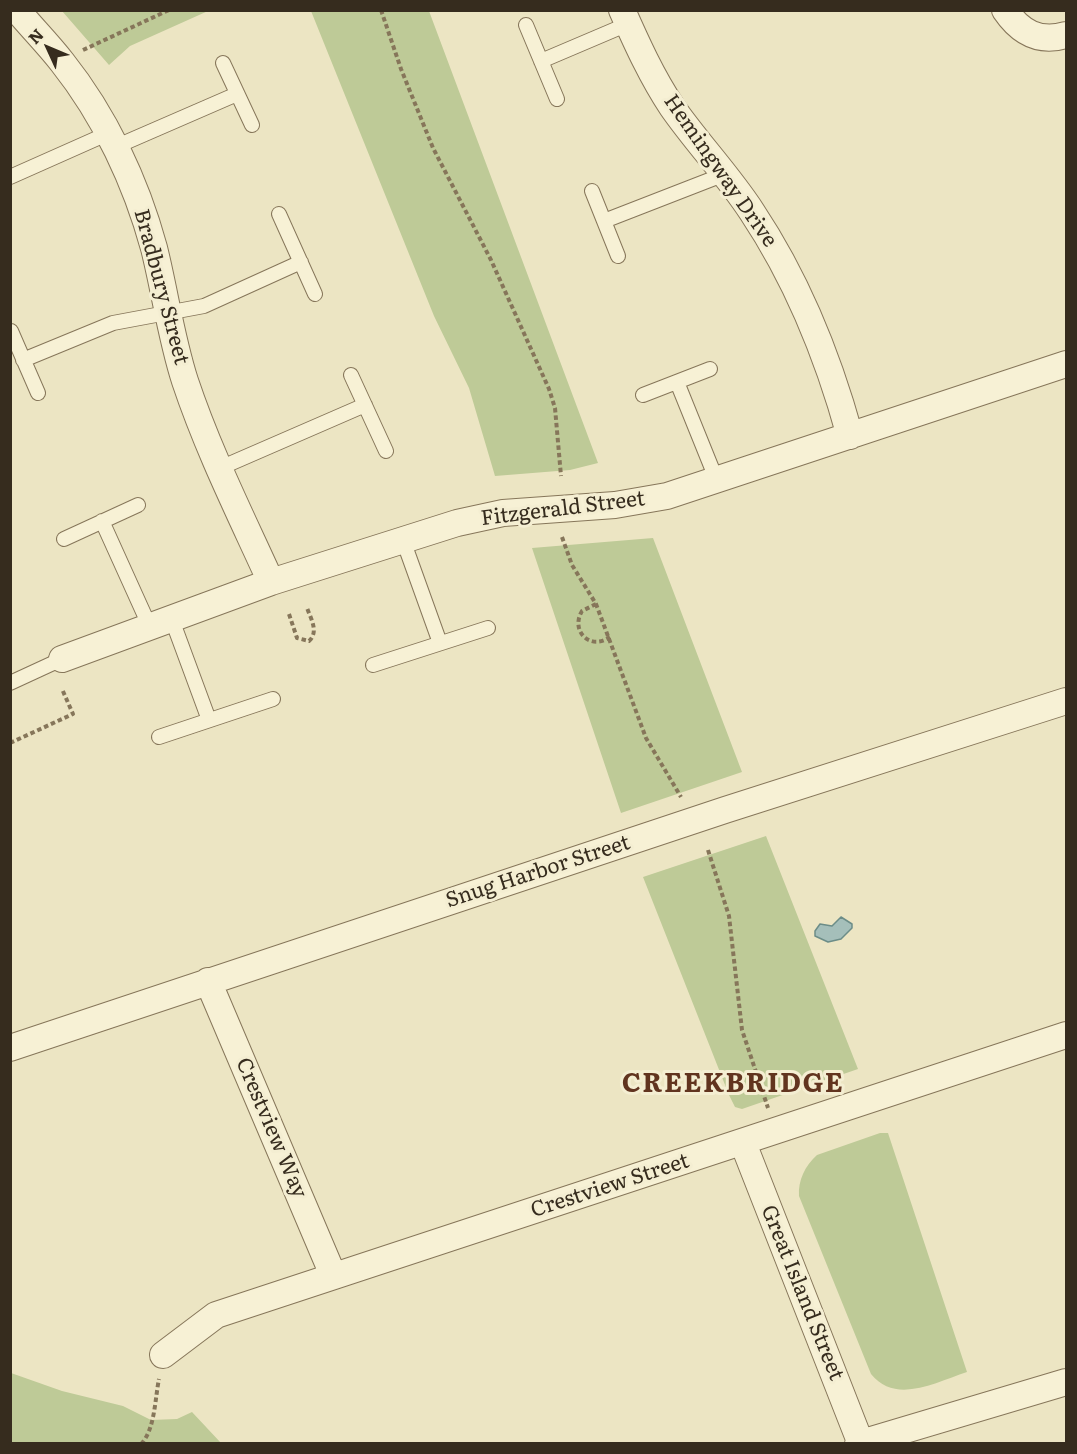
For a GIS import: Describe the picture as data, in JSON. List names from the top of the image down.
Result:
{
  "streets": {
    "street": [
      "Hemingway Drive",
      "Bradbury Street",
      "Fitzgerald Street",
      "Snug Harbor Street",
      "Crestview Way",
      "Crestview Street",
      "Great Island Street"
    ]
  },
  "crossings": [
    ["Hemingway Drive", "Fitzgerald Street"],
    ["Bradbury Street", "Fitzgerald Street"],
    ["Snug Harbor Street", "Crestview Way"],
    ["Crestview Way", "Crestview Street"],
    ["Crestview Street", "Great Island Street"]
  ],
  "districts": ["CREEKBRIDGE"],
  "north": "top left"
}
